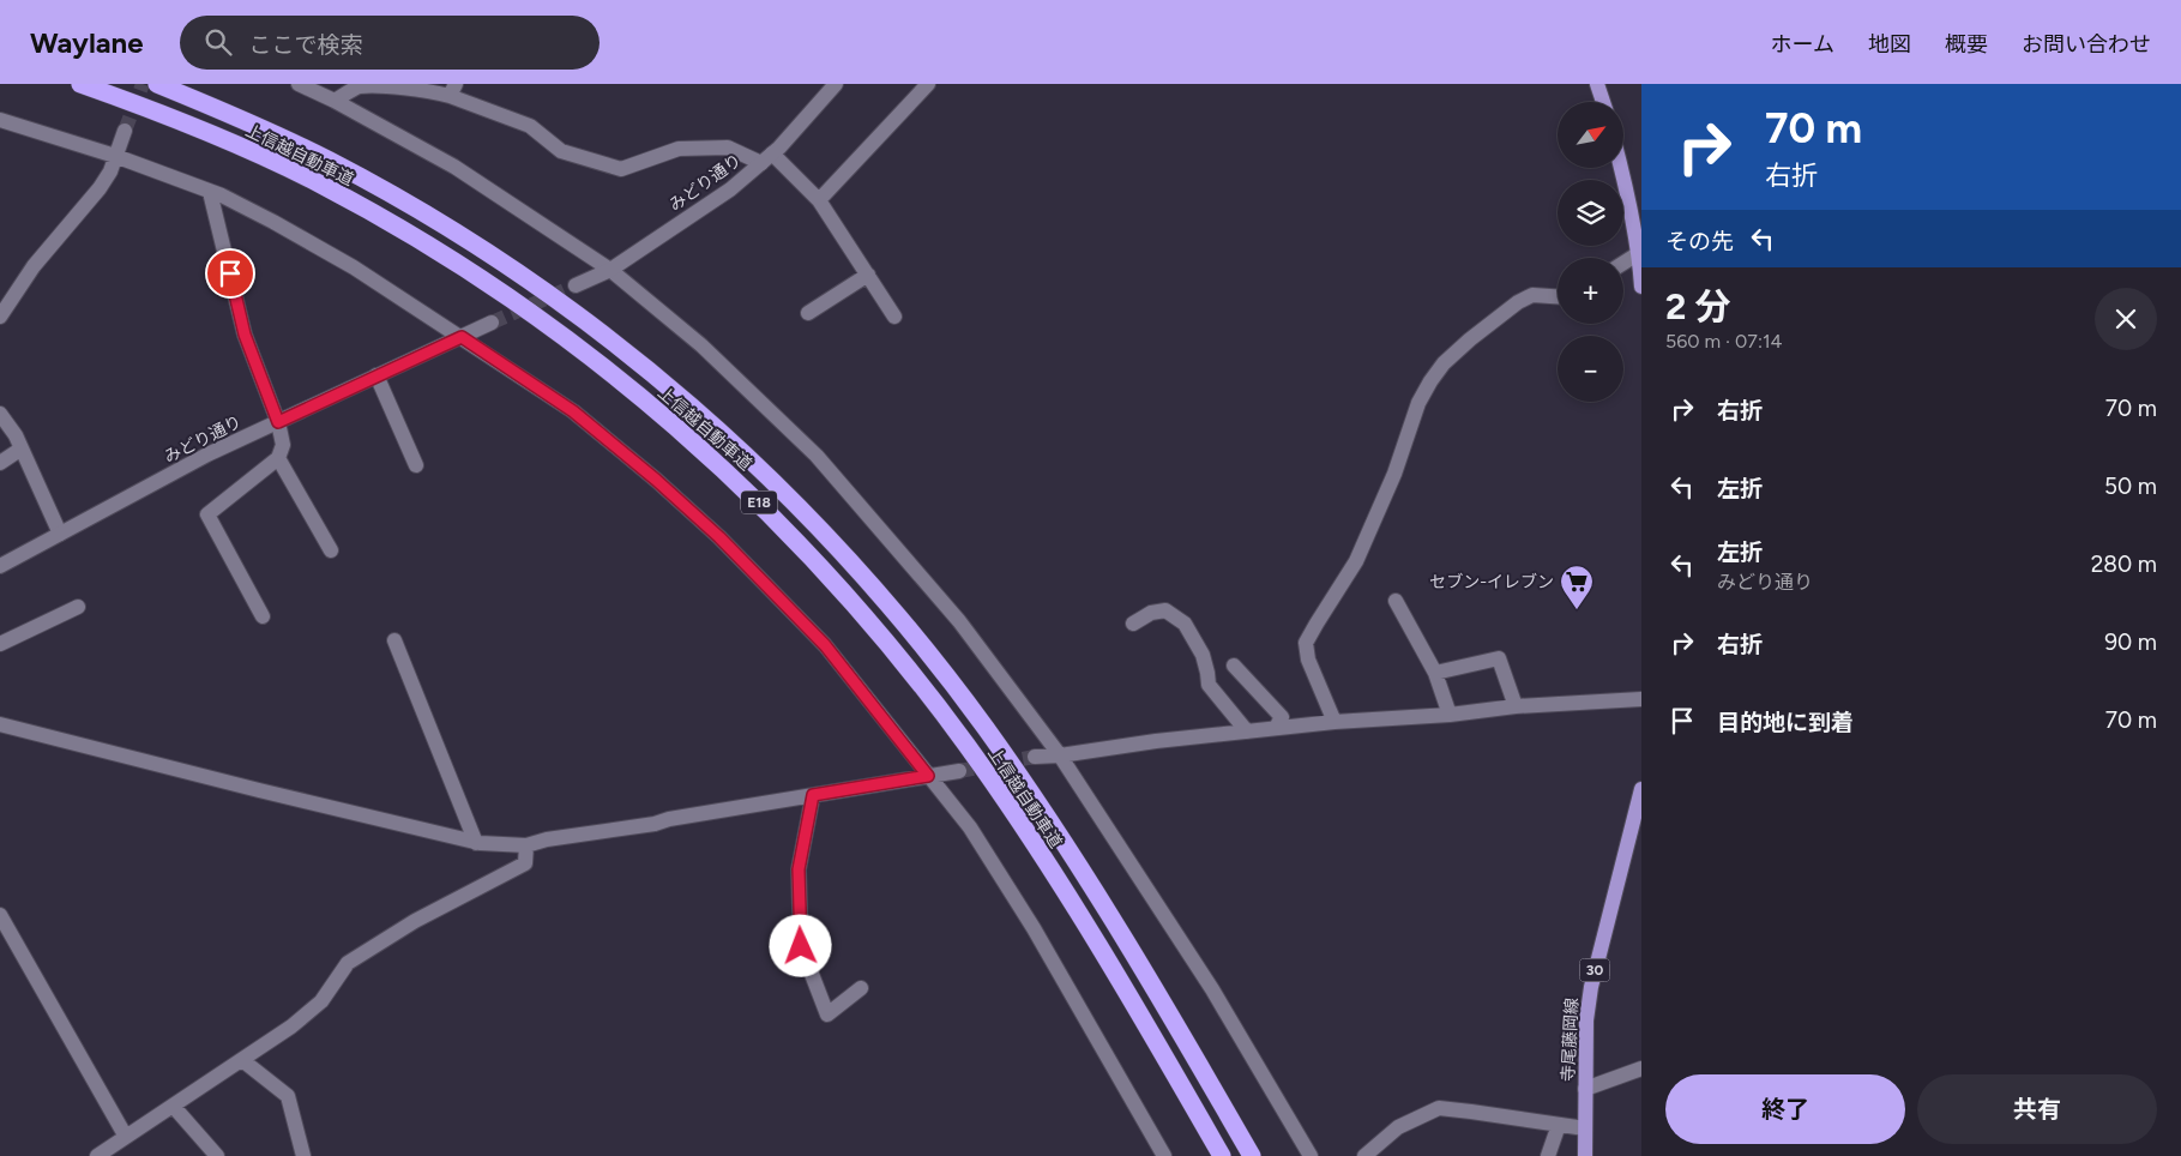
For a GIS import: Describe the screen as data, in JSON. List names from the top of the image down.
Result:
{
  "streets": {
    "highway": ["上信越自動車道", "E18"],
    "main road": ["30", "寺尾藤岡線"],
    "street": ["みどり通り"]
  },
  "places": {
    "supermarket": ["セブン-イレブン"]
  },
  "north": "top right",
  "page": {
    "header": "Waylane",
    "search": "ここで検索",
    "nav": [
      "ホーム",
      "地図",
      "概要",
      "お問い合わせ"
    ],
    "turn": ["70 m", "右折"],
    "map_buttons": ["+", "−"],
    "then": "その先",
    "heading": ["2 分", "560 m · 07:14"],
    "list": [
      {
        "name": "右折",
        "value": "70 m"
      },
      {
        "name": "左折",
        "value": "50 m"
      },
      {
        "name": "左折",
        "note": "みどり通り",
        "value": "280 m"
      },
      {
        "name": "右折",
        "value": "90 m"
      },
      {
        "name": "目的地に到着",
        "value": "70 m"
      }
    ],
    "buttons": ["終了", "共有"]
  }
}
